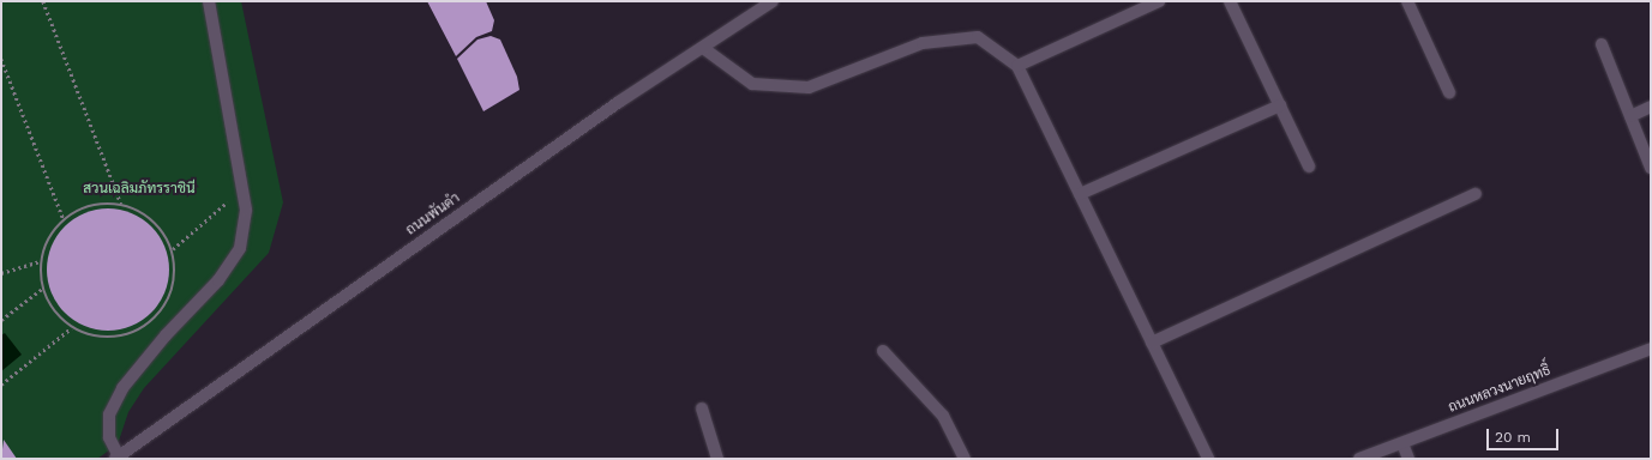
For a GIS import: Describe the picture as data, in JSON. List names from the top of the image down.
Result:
{
  "streets": {
    "street": ["ถนนพันคำ", "ถนนหลวงนายฤทธิ์"]
  },
  "parks": ["สวนเฉลิมภัทรราชินี"],
  "scale_bar": "20 m"
}
